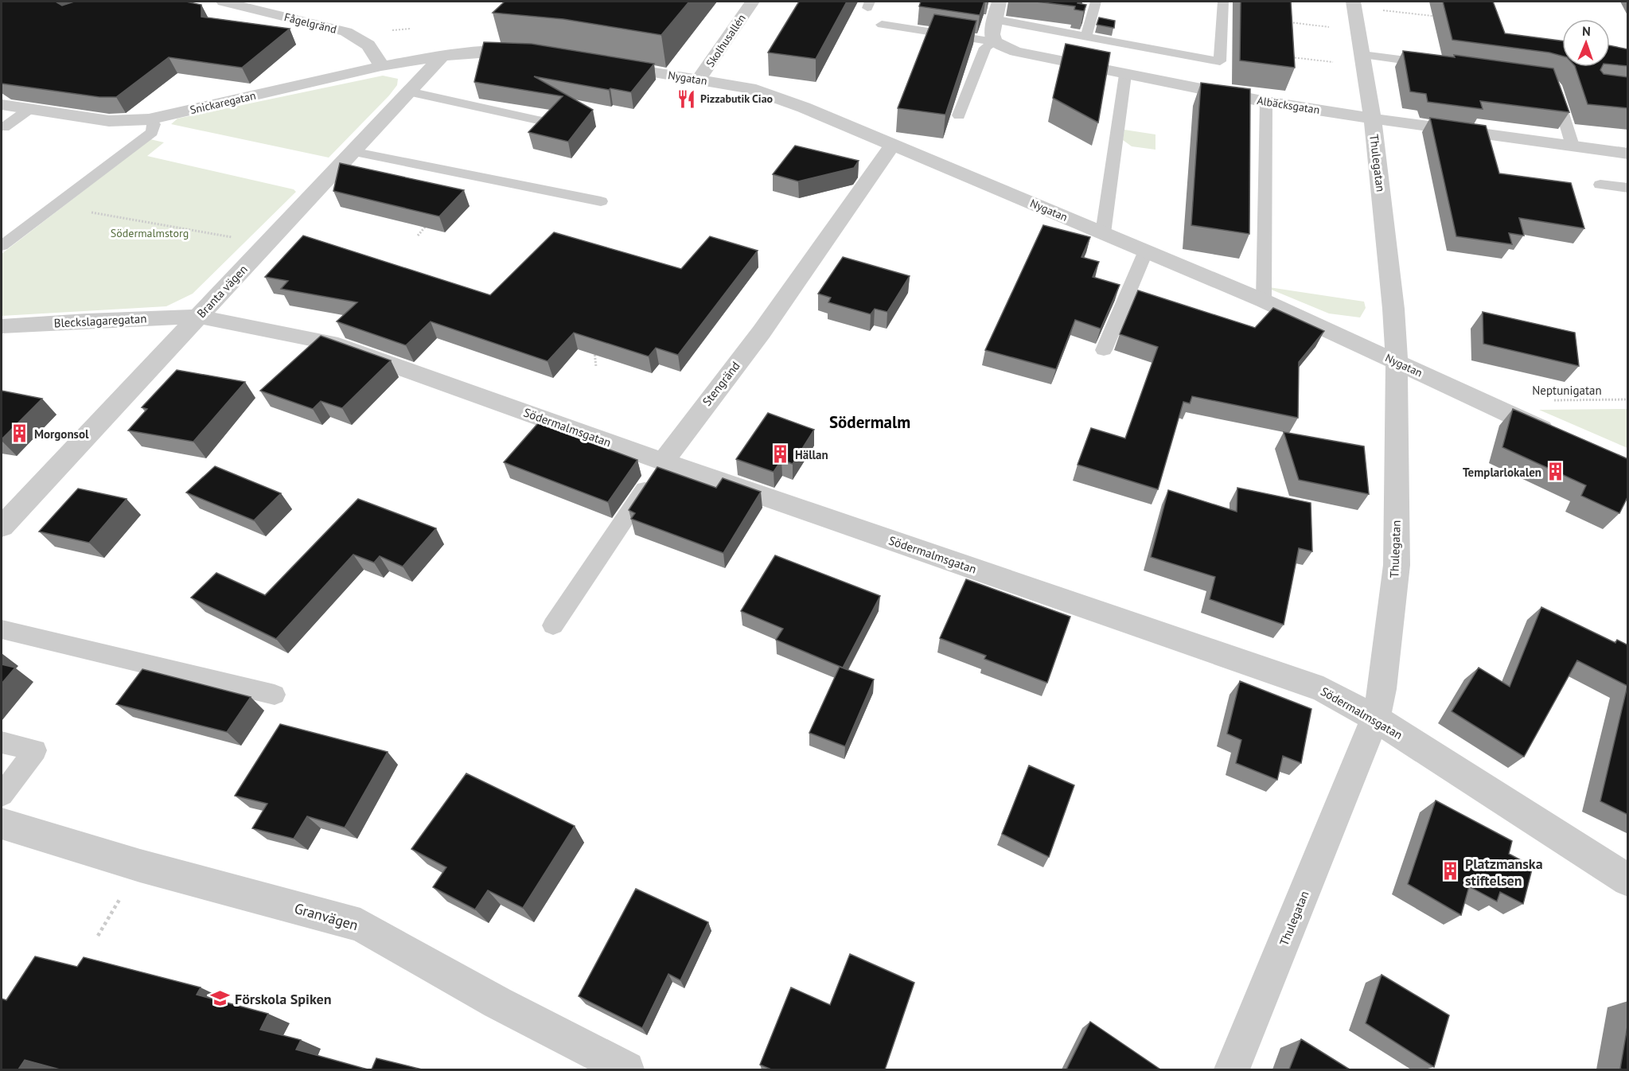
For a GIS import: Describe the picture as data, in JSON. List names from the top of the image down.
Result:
{
  "streets": {
    "street": [
      "Fågelgränd",
      "Skolhusallén",
      "Nygatan",
      "Snickaregatan",
      "Albäcksgatan",
      "Thulegatan",
      "Branta vägen",
      "Bleckslagaregatan",
      "Stengränd",
      "Södermalmsgatan",
      "Granvägen"
    ],
    "path": ["Neptunigatan"]
  },
  "crossings": [
    ["Fågelgränd", "Snickaregatan"],
    ["Skolhusallén", "Nygatan"],
    ["Nygatan", "Thulegatan"],
    ["Nygatan", "Stengränd"],
    ["Snickaregatan", "Branta vägen"],
    ["Albäcksgatan", "Thulegatan"],
    ["Thulegatan", "Södermalmsgatan"],
    ["Branta vägen", "Bleckslagaregatan"],
    ["Branta vägen", "Södermalmsgatan"],
    ["Bleckslagaregatan", "Södermalmsgatan"],
    ["Stengränd", "Södermalmsgatan"]
  ],
  "districts": ["Södermalm"],
  "parks": ["Södermalmstorg"],
  "places": {
    "restaurant": ["Pizzabutik Ciao"],
    "building": [
      "Morgonsol",
      "Hällan",
      "Templarlokalen",
      "Platzmanska stiftelsen"
    ],
    "school or university": ["Förskola Spiken"]
  },
  "north": "top"
}
